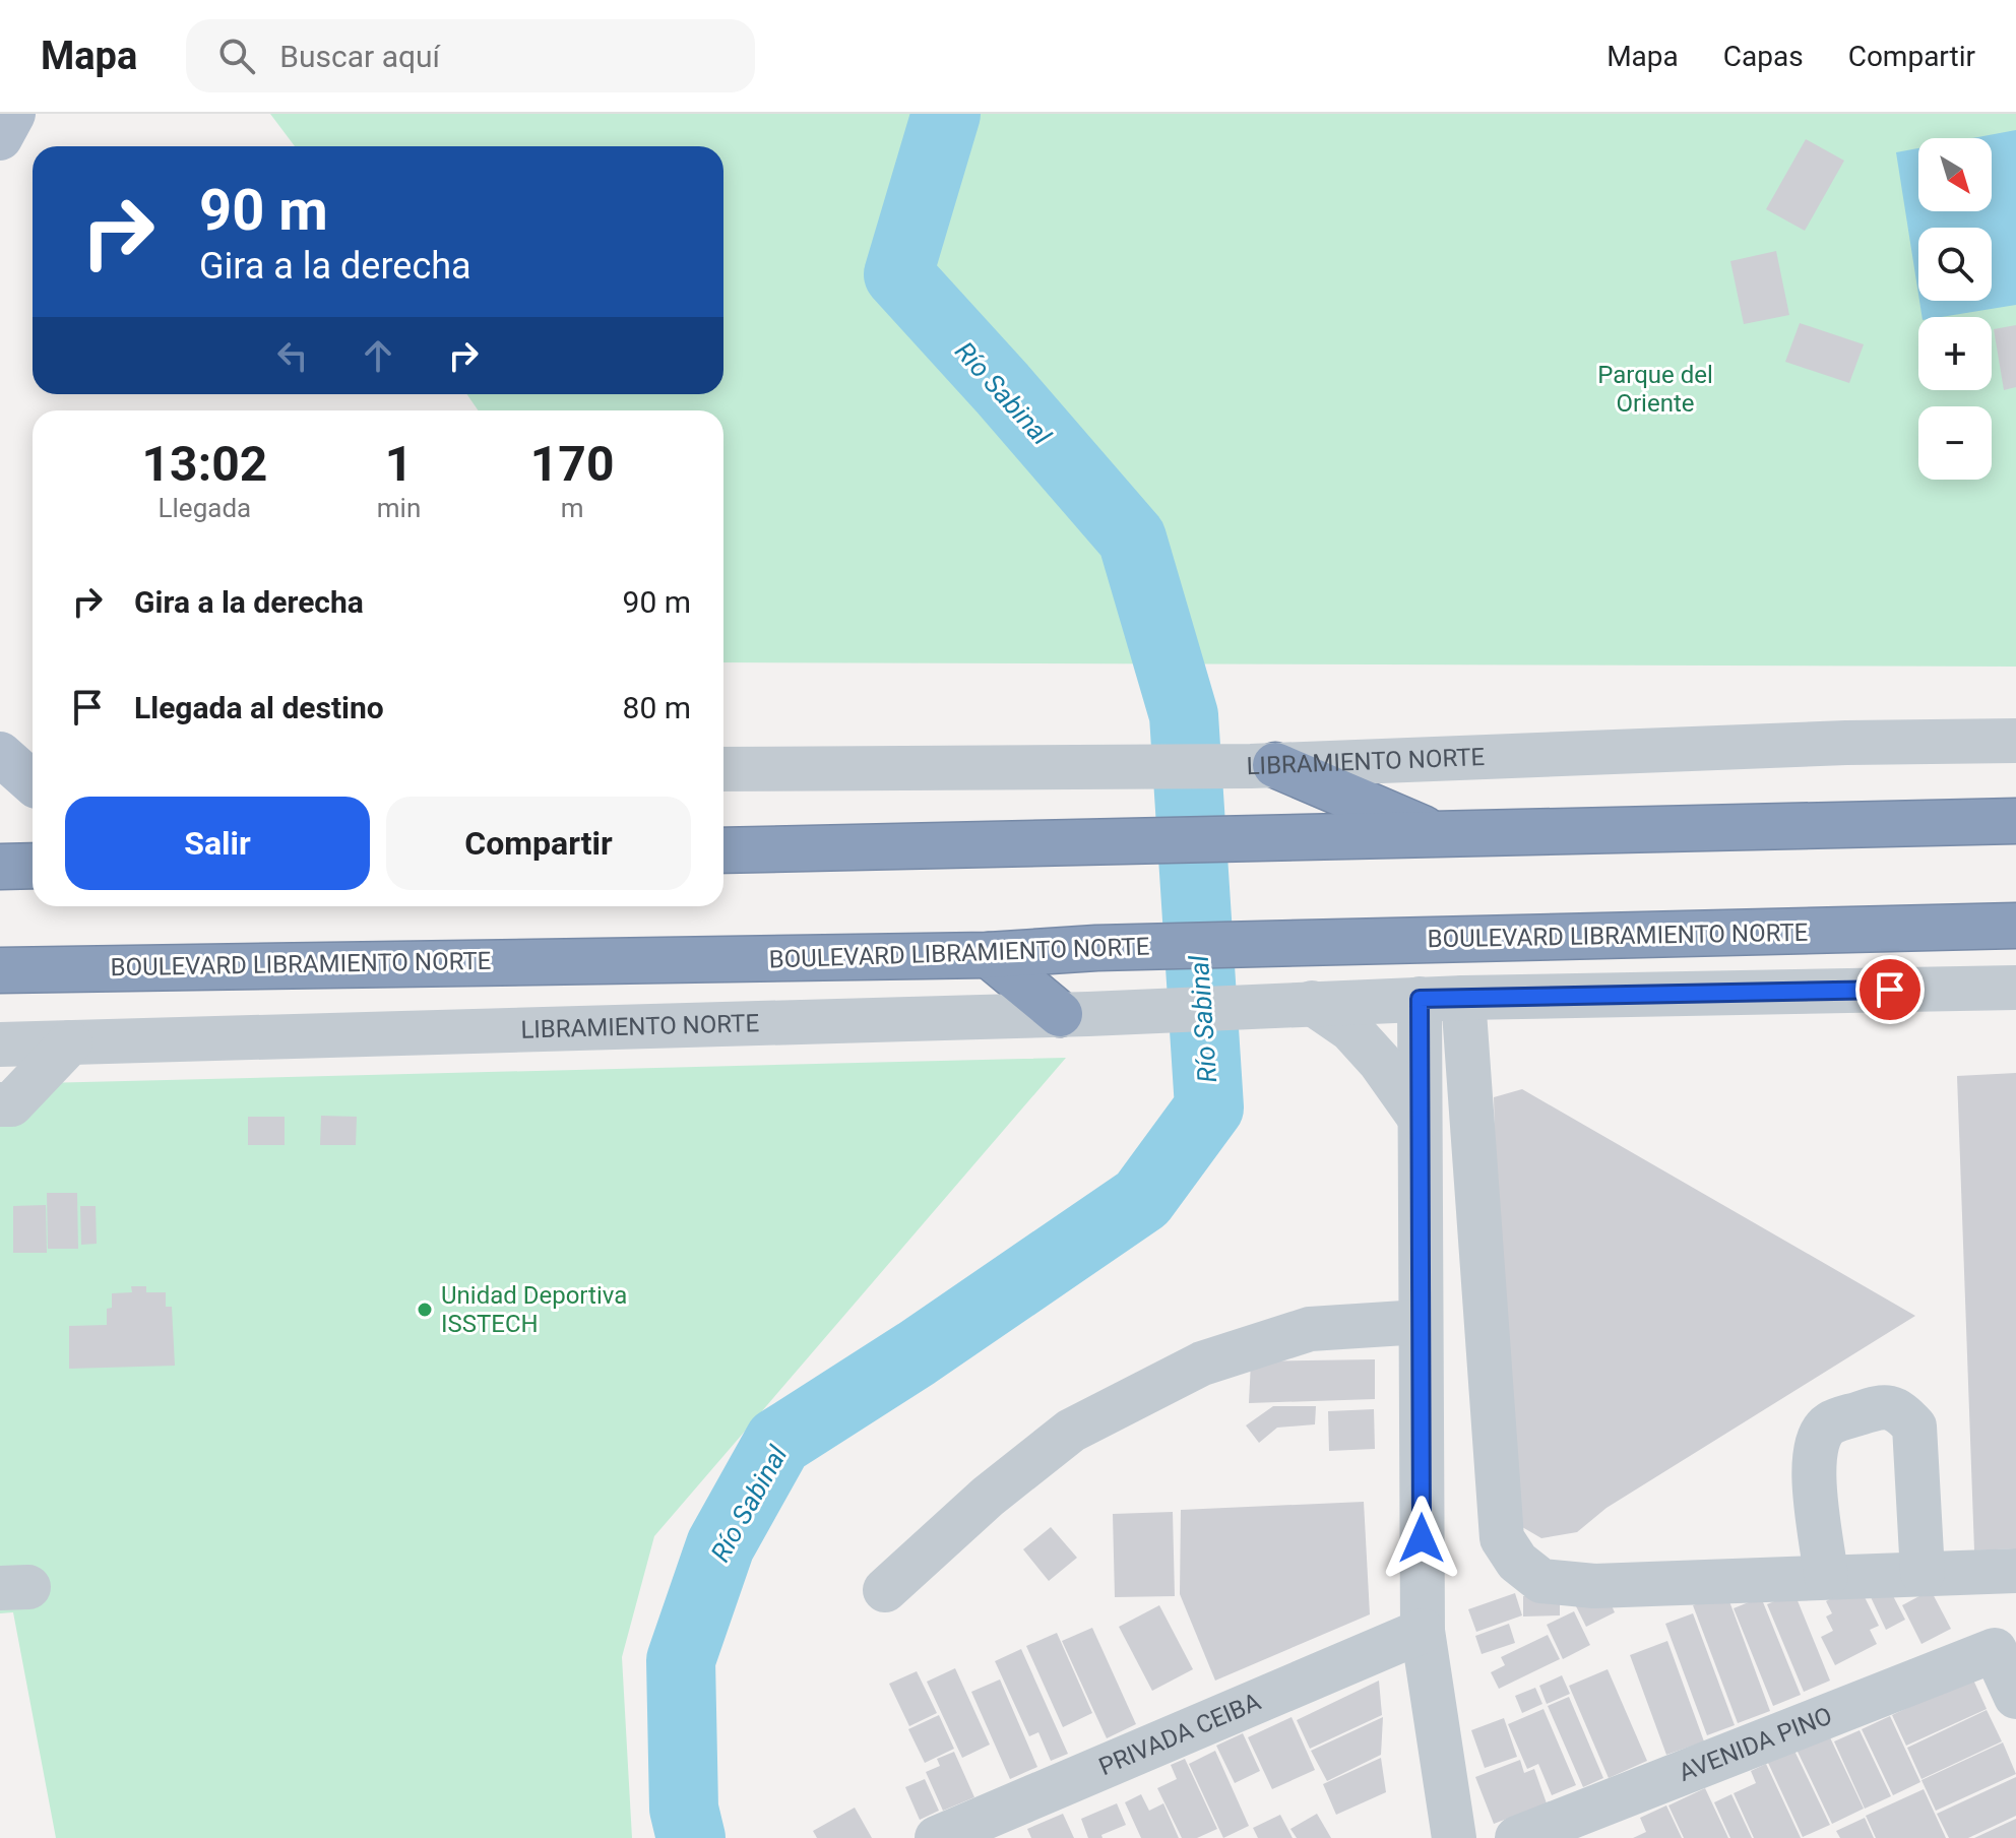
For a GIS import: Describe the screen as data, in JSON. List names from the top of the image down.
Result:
{
  "streets": {
    "highway": ["BOULEVARD LIBRAMIENTO NORTE"],
    "street": ["LIBRAMIENTO NORTE", "PRIVADA CEIBA", "AVENIDA PINO"]
  },
  "water": ["Río Sabinal"],
  "parks": ["Parque del Oriente"],
  "places": ["Unidad Deportiva ISSTECH"],
  "north": "bottom right",
  "page": {
    "header": "Mapa",
    "search": "Buscar aquí",
    "nav": ["Mapa", "Capas", "Compartir"],
    "map_buttons": ["+", "−"],
    "turn": ["90 m", "Gira a la derecha"],
    "eta": [
      "13:02",
      "Llegada",
      "1",
      "min",
      "170",
      "m"
    ],
    "list": [
      {
        "name": "Gira a la derecha",
        "value": "90 m"
      },
      {
        "name": "Llegada al destino",
        "value": "80 m"
      }
    ],
    "buttons": ["Salir", "Compartir"]
  }
}
